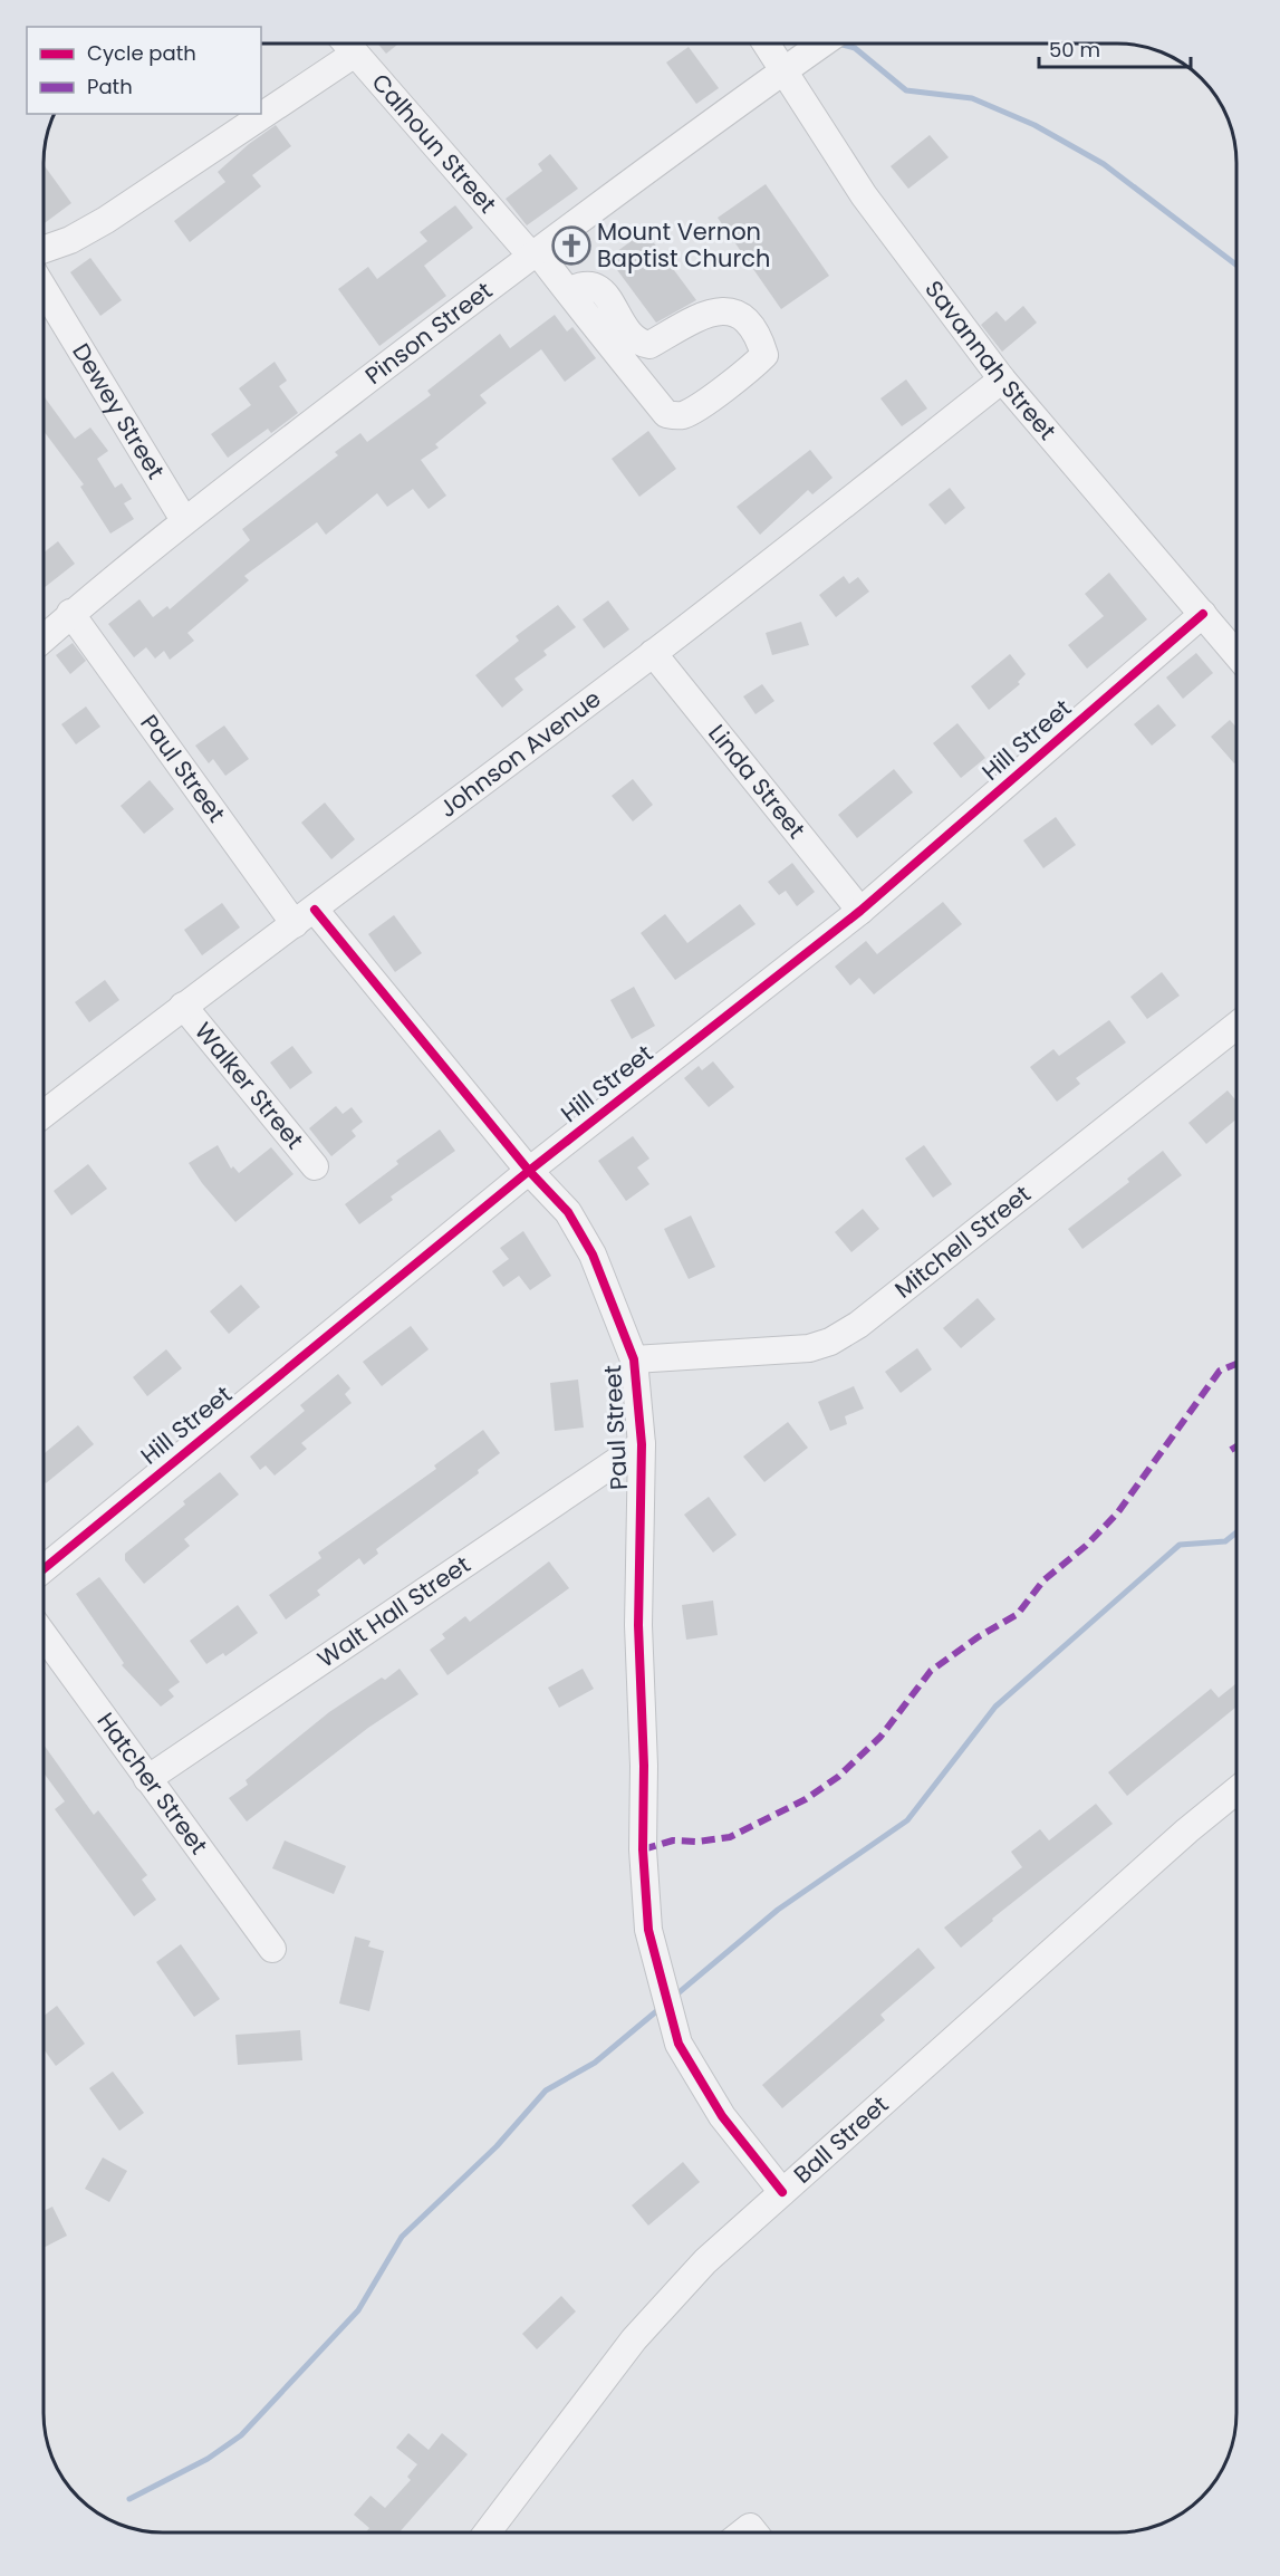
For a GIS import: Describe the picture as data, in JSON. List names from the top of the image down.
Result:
{
  "streets": {
    "street": [
      "Calhoun Street",
      "Pinson Street",
      "Savannah Street",
      "Dewey Street",
      "Hill Street",
      "Johnson Avenue",
      "Paul Street",
      "Linda Street",
      "Walker Street",
      "Mitchell Street",
      "Walt Hall Street",
      "Hatcher Street",
      "Ball Street"
    ]
  },
  "crossings": [
    ["Calhoun Street", "Pinson Street"],
    ["Pinson Street", "Savannah Street"],
    ["Pinson Street", "Dewey Street"],
    ["Pinson Street", "Paul Street"],
    ["Savannah Street", "Hill Street"],
    ["Savannah Street", "Johnson Avenue"],
    ["Hill Street", "Paul Street"],
    ["Hill Street", "Linda Street"],
    ["Johnson Avenue", "Paul Street"],
    ["Johnson Avenue", "Linda Street"],
    ["Johnson Avenue", "Walker Street"],
    ["Paul Street", "Mitchell Street"],
    ["Paul Street", "Walt Hall Street"],
    ["Paul Street", "Ball Street"],
    ["Walt Hall Street", "Hatcher Street"]
  ],
  "places": {
    "church": ["Mount Vernon Baptist Church"]
  },
  "legend": ["Cycle path", "Path"],
  "scale_bar": "50 m"
}
